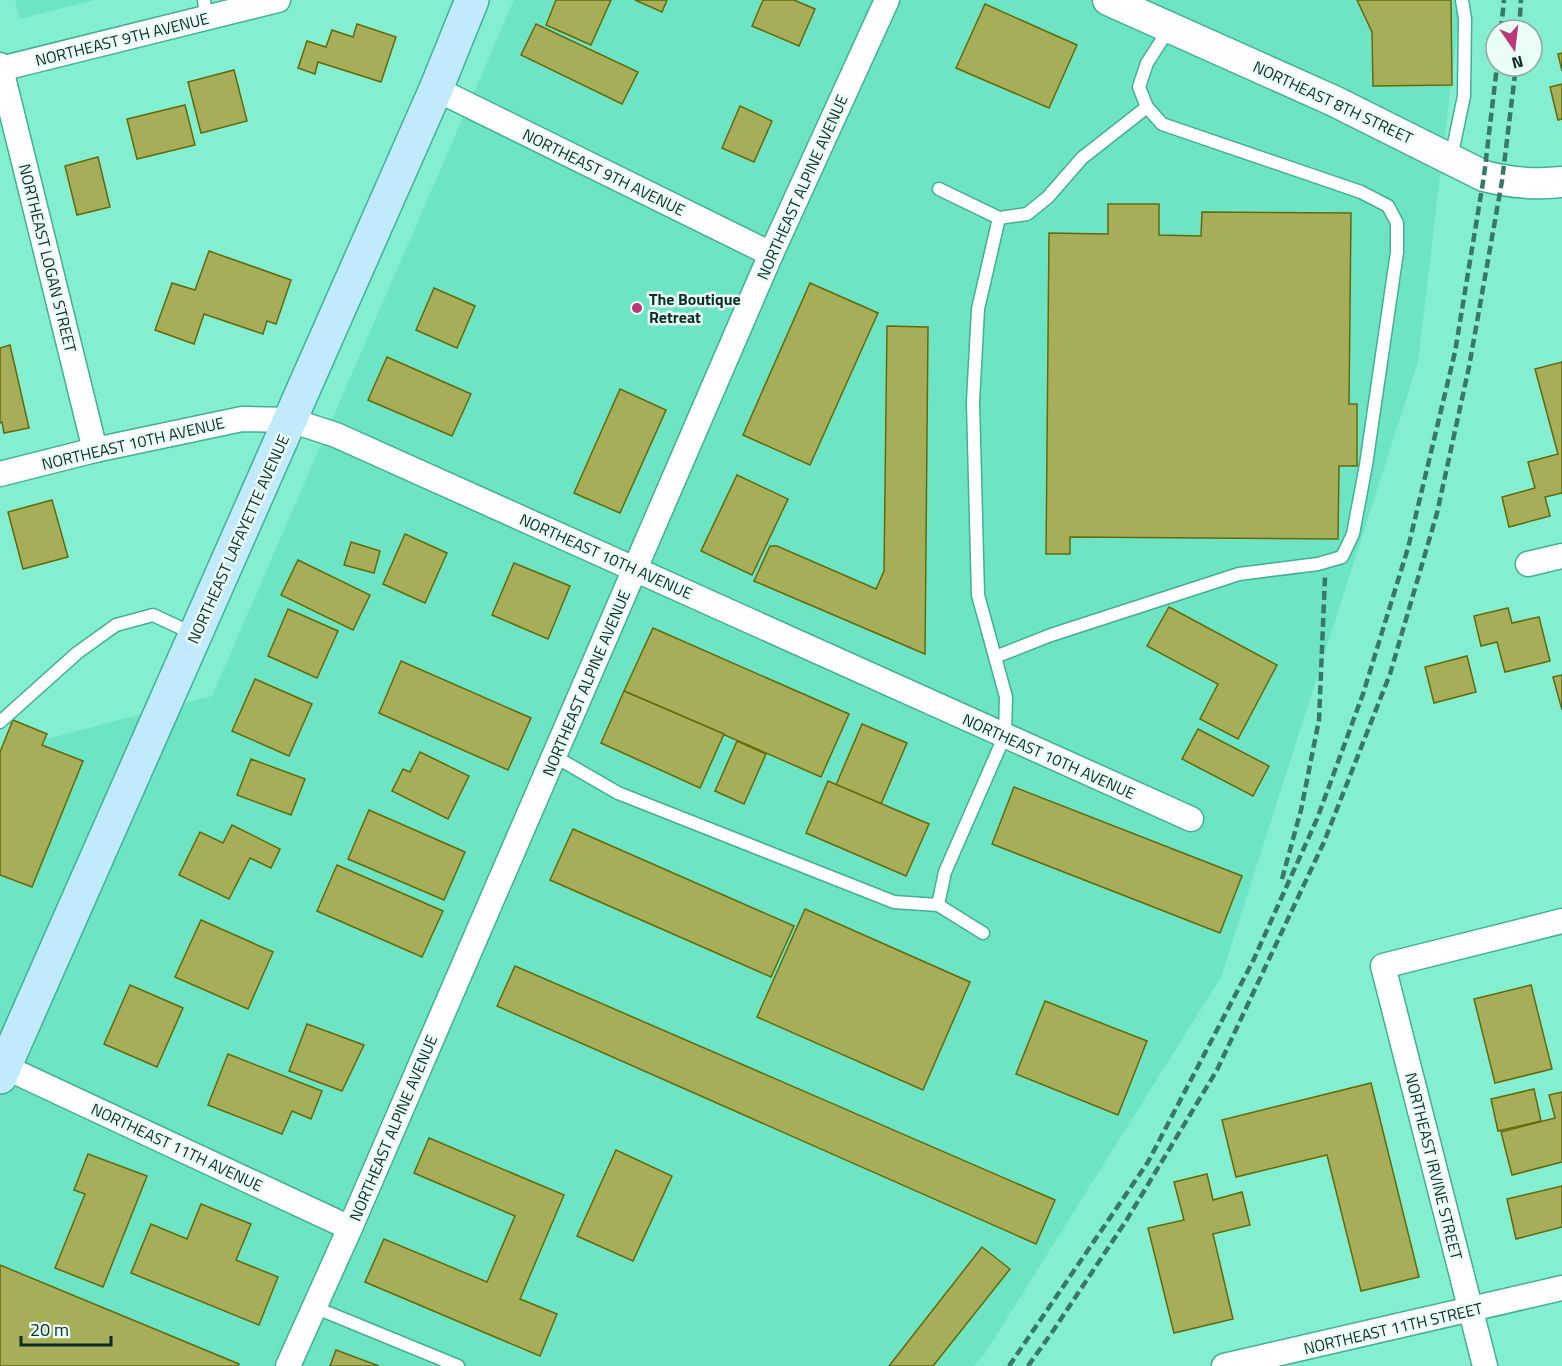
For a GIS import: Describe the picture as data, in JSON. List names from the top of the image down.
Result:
{
  "streets": {
    "main road": ["NORTHEAST LAFAYETTE AVENUE"],
    "street": [
      "NORTHEAST 9TH AVENUE",
      "NORTHEAST 8TH STREET",
      "NORTHEAST ALPINE AVENUE",
      "NORTHEAST LOGAN STREET",
      "NORTHEAST 10TH AVENUE",
      "NORTHEAST 11TH AVENUE",
      "NORTHEAST IRVINE STREET",
      "NORTHEAST 11TH STREET"
    ]
  },
  "crossings": [
    ["NORTHEAST 9TH AVENUE", "NORTHEAST ALPINE AVENUE"],
    ["NORTHEAST 9TH AVENUE", "NORTHEAST LOGAN STREET"],
    ["NORTHEAST 9TH AVENUE", "NORTHEAST LAFAYETTE AVENUE"],
    ["NORTHEAST ALPINE AVENUE", "NORTHEAST 10TH AVENUE"],
    ["NORTHEAST ALPINE AVENUE", "NORTHEAST 11TH AVENUE"],
    ["NORTHEAST LOGAN STREET", "NORTHEAST 10TH AVENUE"],
    ["NORTHEAST 10TH AVENUE", "NORTHEAST LAFAYETTE AVENUE"],
    ["NORTHEAST LAFAYETTE AVENUE", "NORTHEAST 11TH AVENUE"],
    ["NORTHEAST IRVINE STREET", "NORTHEAST 11TH STREET"]
  ],
  "places": ["The Boutique Retreat"],
  "scale_bar": "20 m",
  "north": "bottom"
}
